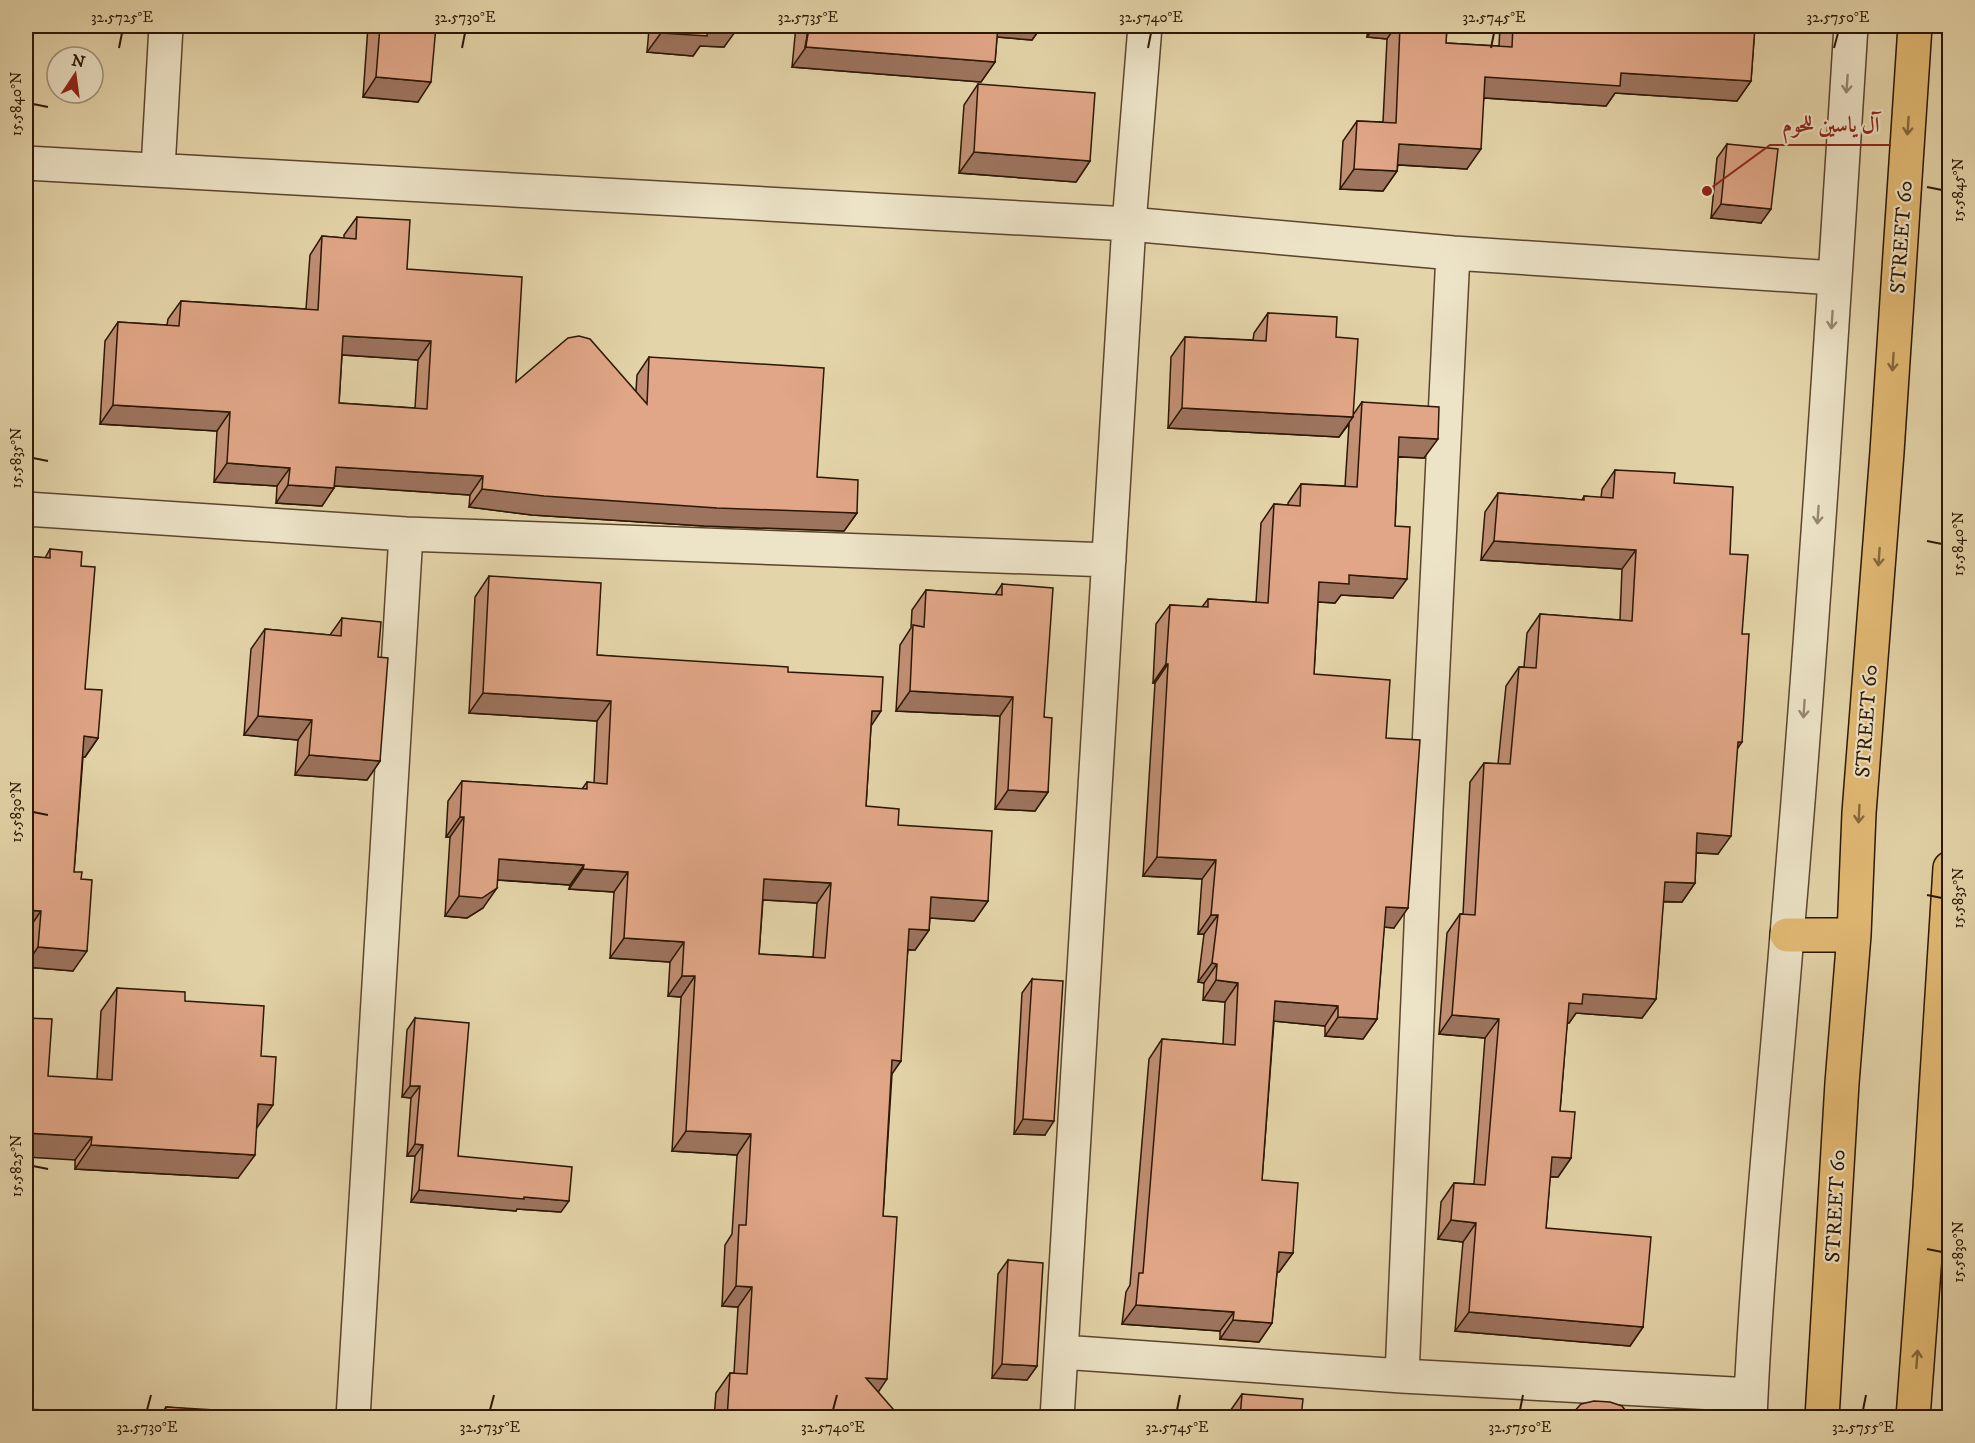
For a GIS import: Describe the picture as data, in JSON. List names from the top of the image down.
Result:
{
  "streets": {
    "main road": ["STREET 60"]
  },
  "one_way": ["STREET 60"],
  "places": ["آل ياسين للحوم"],
  "north": "top",
  "coordinates": [
    "32.5725°E",
    "32.5730°E",
    "32.5735°E",
    "32.5740°E",
    "32.5745°E",
    "32.5750°E",
    "15.5840°N",
    "15.5845°N",
    "15.5835°N",
    "15.5830°N",
    "15.5825°N",
    "32.5755°E"
  ]
}
